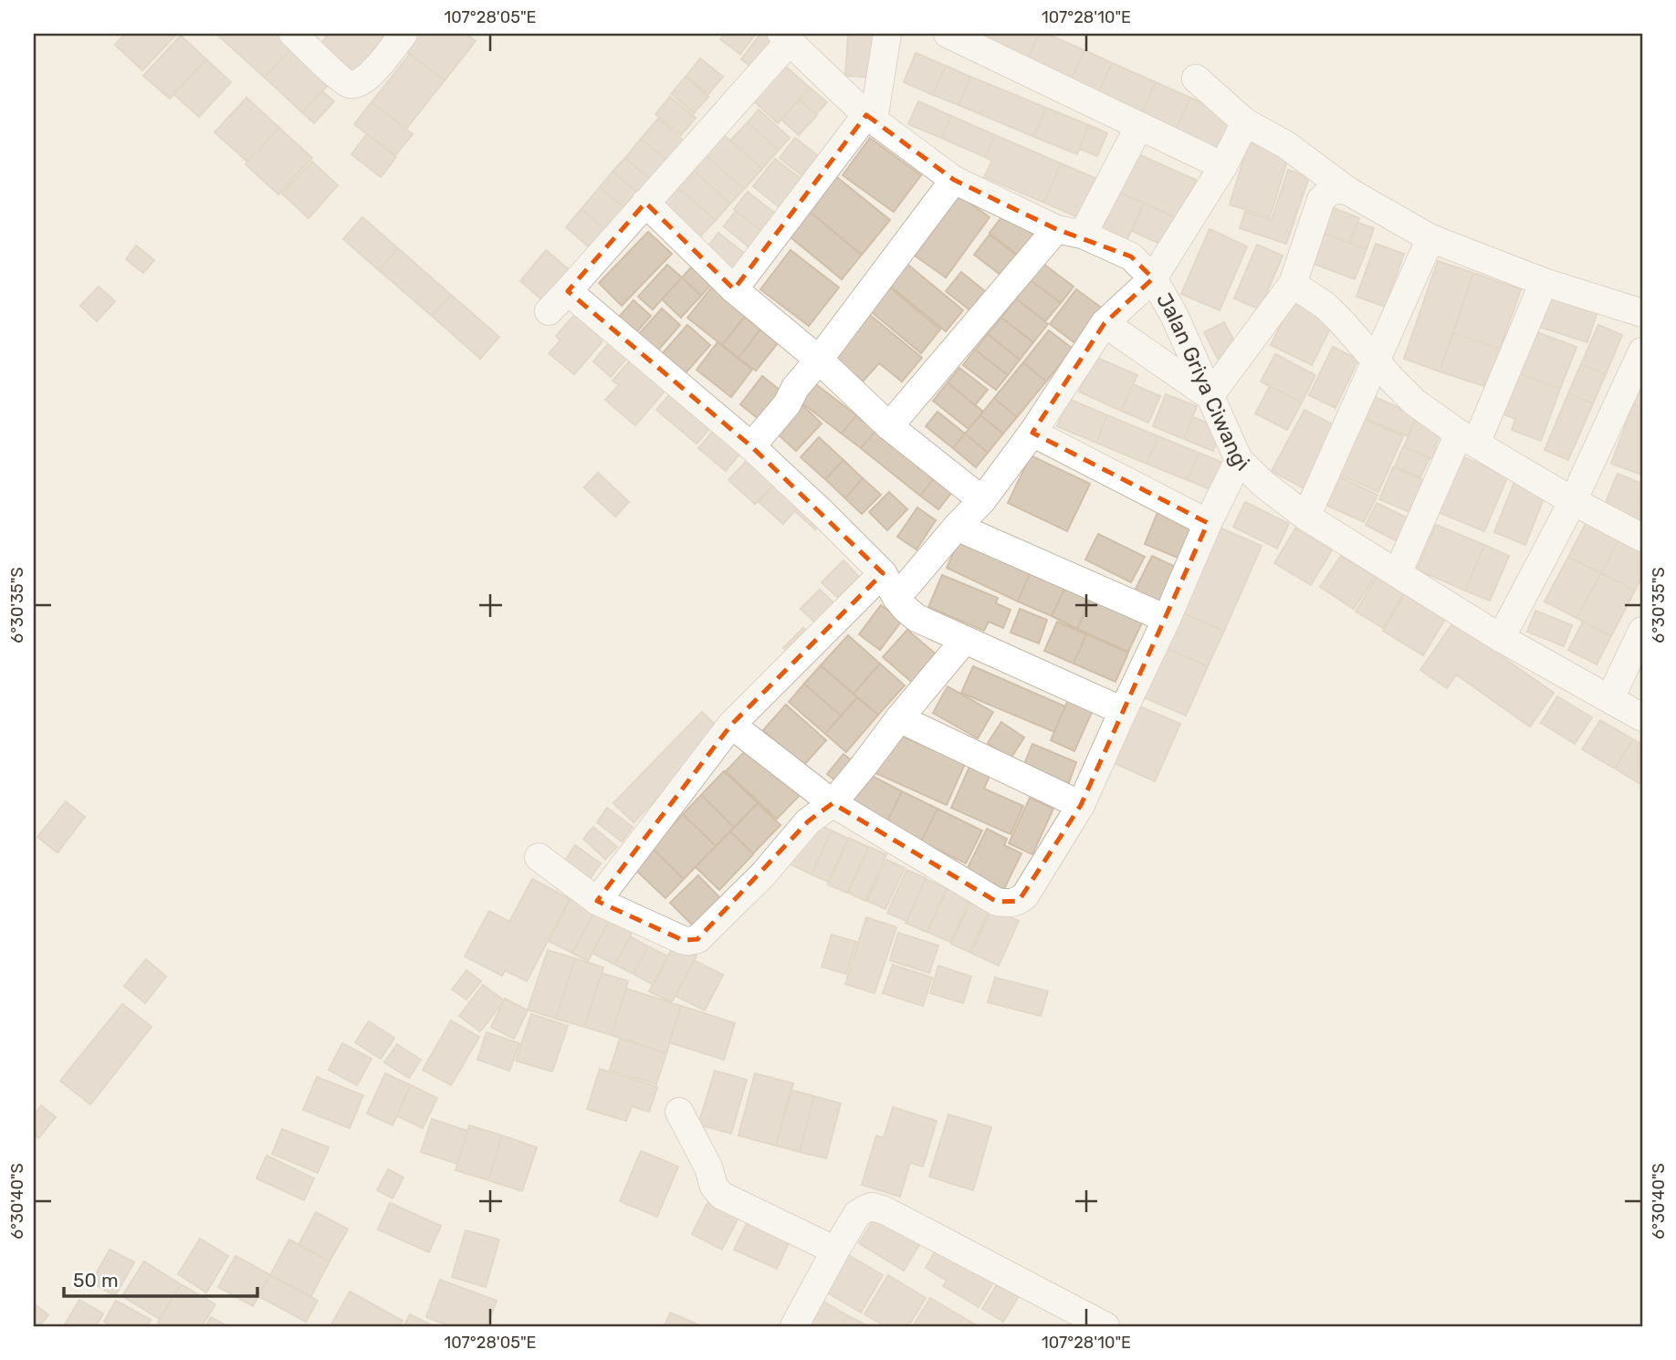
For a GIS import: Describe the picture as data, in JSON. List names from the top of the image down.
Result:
{
  "streets": {
    "street": ["Jalan Griya Ciwangi"]
  },
  "scale_bar": "50 m",
  "coordinates": [
    "107°28'05\"E",
    "107°28'10\"E",
    "6°30'35\"S",
    "6°30'40\"S"
  ]
}
